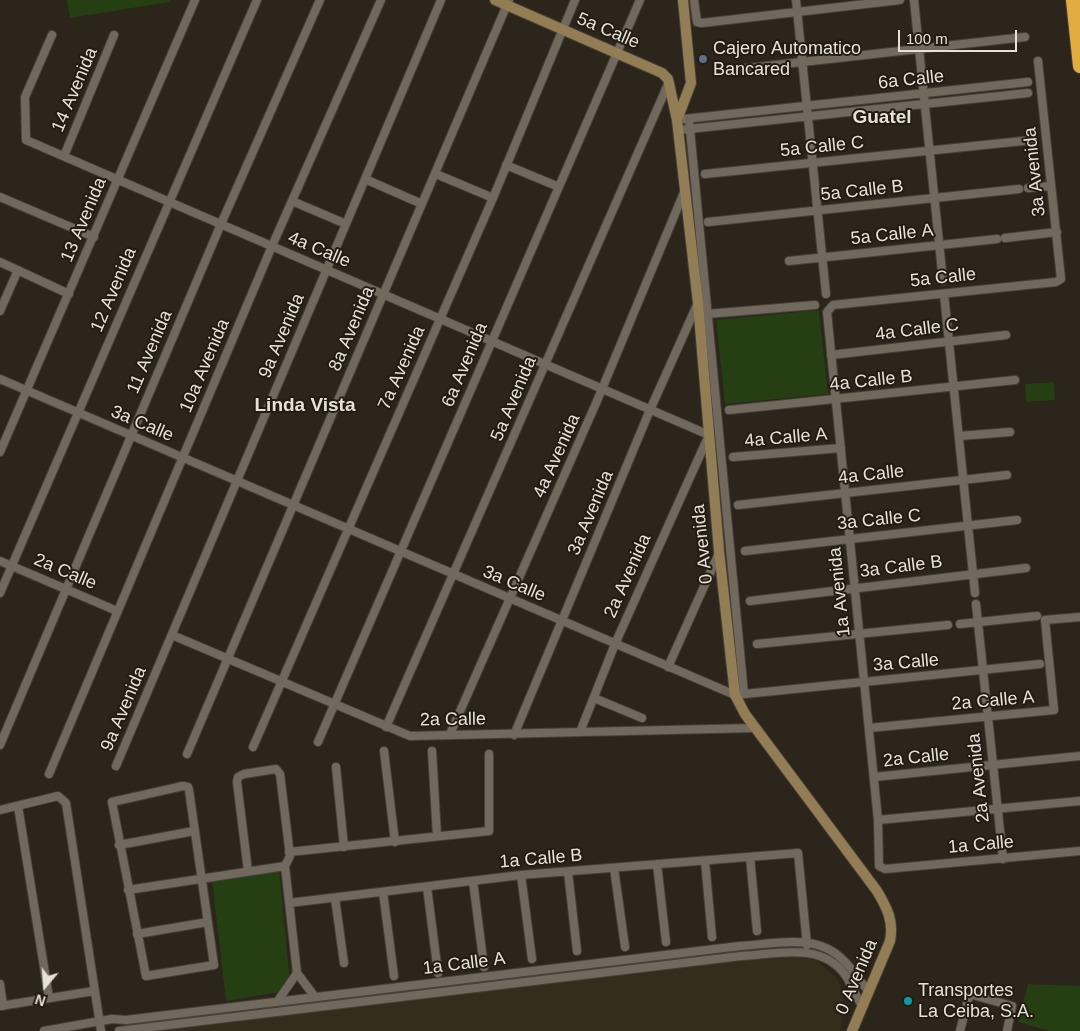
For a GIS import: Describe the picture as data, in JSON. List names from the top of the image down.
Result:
{
  "streets": {
    "street": [
      "5a Calle",
      "6a Calle",
      "14 Avenida",
      "5a Calle C",
      "3a Avenida",
      "5a Calle B",
      "13 Avenida",
      "5a Calle A",
      "4a Calle",
      "12 Avenida",
      "8a Avenida",
      "4a Calle C",
      "9a Avenida",
      "11 Avenida",
      "6a Avenida",
      "10a Avenida",
      "7a Avenida",
      "4a Calle B",
      "5a Avenida",
      "3a Calle",
      "4a Calle A",
      "4a Avenida",
      "3a Calle C",
      "0 Avenida",
      "3a Calle B",
      "2a Calle",
      "2a Avenida",
      "1a Avenida",
      "2a Calle A",
      "1a Calle",
      "1a Calle B",
      "1a Calle A"
    ]
  },
  "crossings": [
    ["5a Calle", "3a Avenida"],
    ["5a Calle", "8a Avenida"],
    ["5a Calle", "6a Avenida"],
    ["5a Calle", "7a Avenida"],
    ["5a Calle", "5a Avenida"],
    ["5a Calle", "1a Avenida"],
    ["6a Calle", "0 Avenida"],
    ["14 Avenida", "4a Calle"],
    ["3a Avenida", "5a Calle B"],
    ["3a Avenida", "5a Calle A"],
    ["3a Avenida", "4a Calle"],
    ["3a Avenida", "3a Calle"],
    ["3a Avenida", "0 Avenida"],
    ["3a Avenida", "2a Calle"],
    ["13 Avenida", "4a Calle"],
    ["13 Avenida", "3a Calle"],
    ["4a Calle", "12 Avenida"],
    ["4a Calle", "8a Avenida"],
    ["4a Calle", "9a Avenida"],
    ["4a Calle", "11 Avenida"],
    ["4a Calle", "6a Avenida"],
    ["4a Calle", "10a Avenida"],
    ["4a Calle", "7a Avenida"],
    ["4a Calle", "5a Avenida"],
    ["4a Calle", "4a Avenida"],
    ["4a Calle", "0 Avenida"],
    ["4a Calle", "2a Avenida"],
    ["4a Calle", "1a Avenida"],
    ["12 Avenida", "3a Calle"],
    ["12 Avenida", "2a Calle"],
    ["8a Avenida", "3a Calle"],
    ["8a Avenida", "2a Calle"],
    ["4a Calle C", "1a Avenida"],
    ["9a Avenida", "3a Calle"],
    ["9a Avenida", "2a Calle"],
    ["11 Avenida", "3a Calle"],
    ["11 Avenida", "2a Calle"],
    ["6a Avenida", "3a Calle"],
    ["6a Avenida", "2a Calle"],
    ["10a Avenida", "3a Calle"],
    ["10a Avenida", "2a Calle"],
    ["7a Avenida", "3a Calle"],
    ["7a Avenida", "2a Calle"],
    ["4a Calle B", "1a Avenida"],
    ["5a Avenida", "3a Calle"],
    ["5a Avenida", "2a Calle"],
    ["3a Calle", "4a Avenida"],
    ["3a Calle", "0 Avenida"],
    ["3a Calle", "2a Avenida"],
    ["3a Calle", "1a Avenida"],
    ["4a Calle A", "1a Avenida"],
    ["4a Avenida", "0 Avenida"],
    ["4a Avenida", "2a Calle"],
    ["3a Calle C", "1a Avenida"],
    ["0 Avenida", "2a Calle"],
    ["0 Avenida", "2a Avenida"],
    ["0 Avenida", "1a Calle A"],
    ["3a Calle B", "1a Avenida"],
    ["2a Calle", "2a Avenida"],
    ["2a Calle", "1a Avenida"],
    ["2a Avenida", "2a Calle A"],
    ["2a Avenida", "1a Calle"],
    ["1a Avenida", "2a Calle A"],
    ["1a Avenida", "1a Calle"],
    ["1a Calle B", "1a Calle A"]
  ],
  "districts": ["Guatel", "Linda Vista"],
  "places": ["Cajero Automatico Bancared", "Transportes La Ceiba, S.A."],
  "scale_bar": "100 m",
  "north": "bottom"
}
